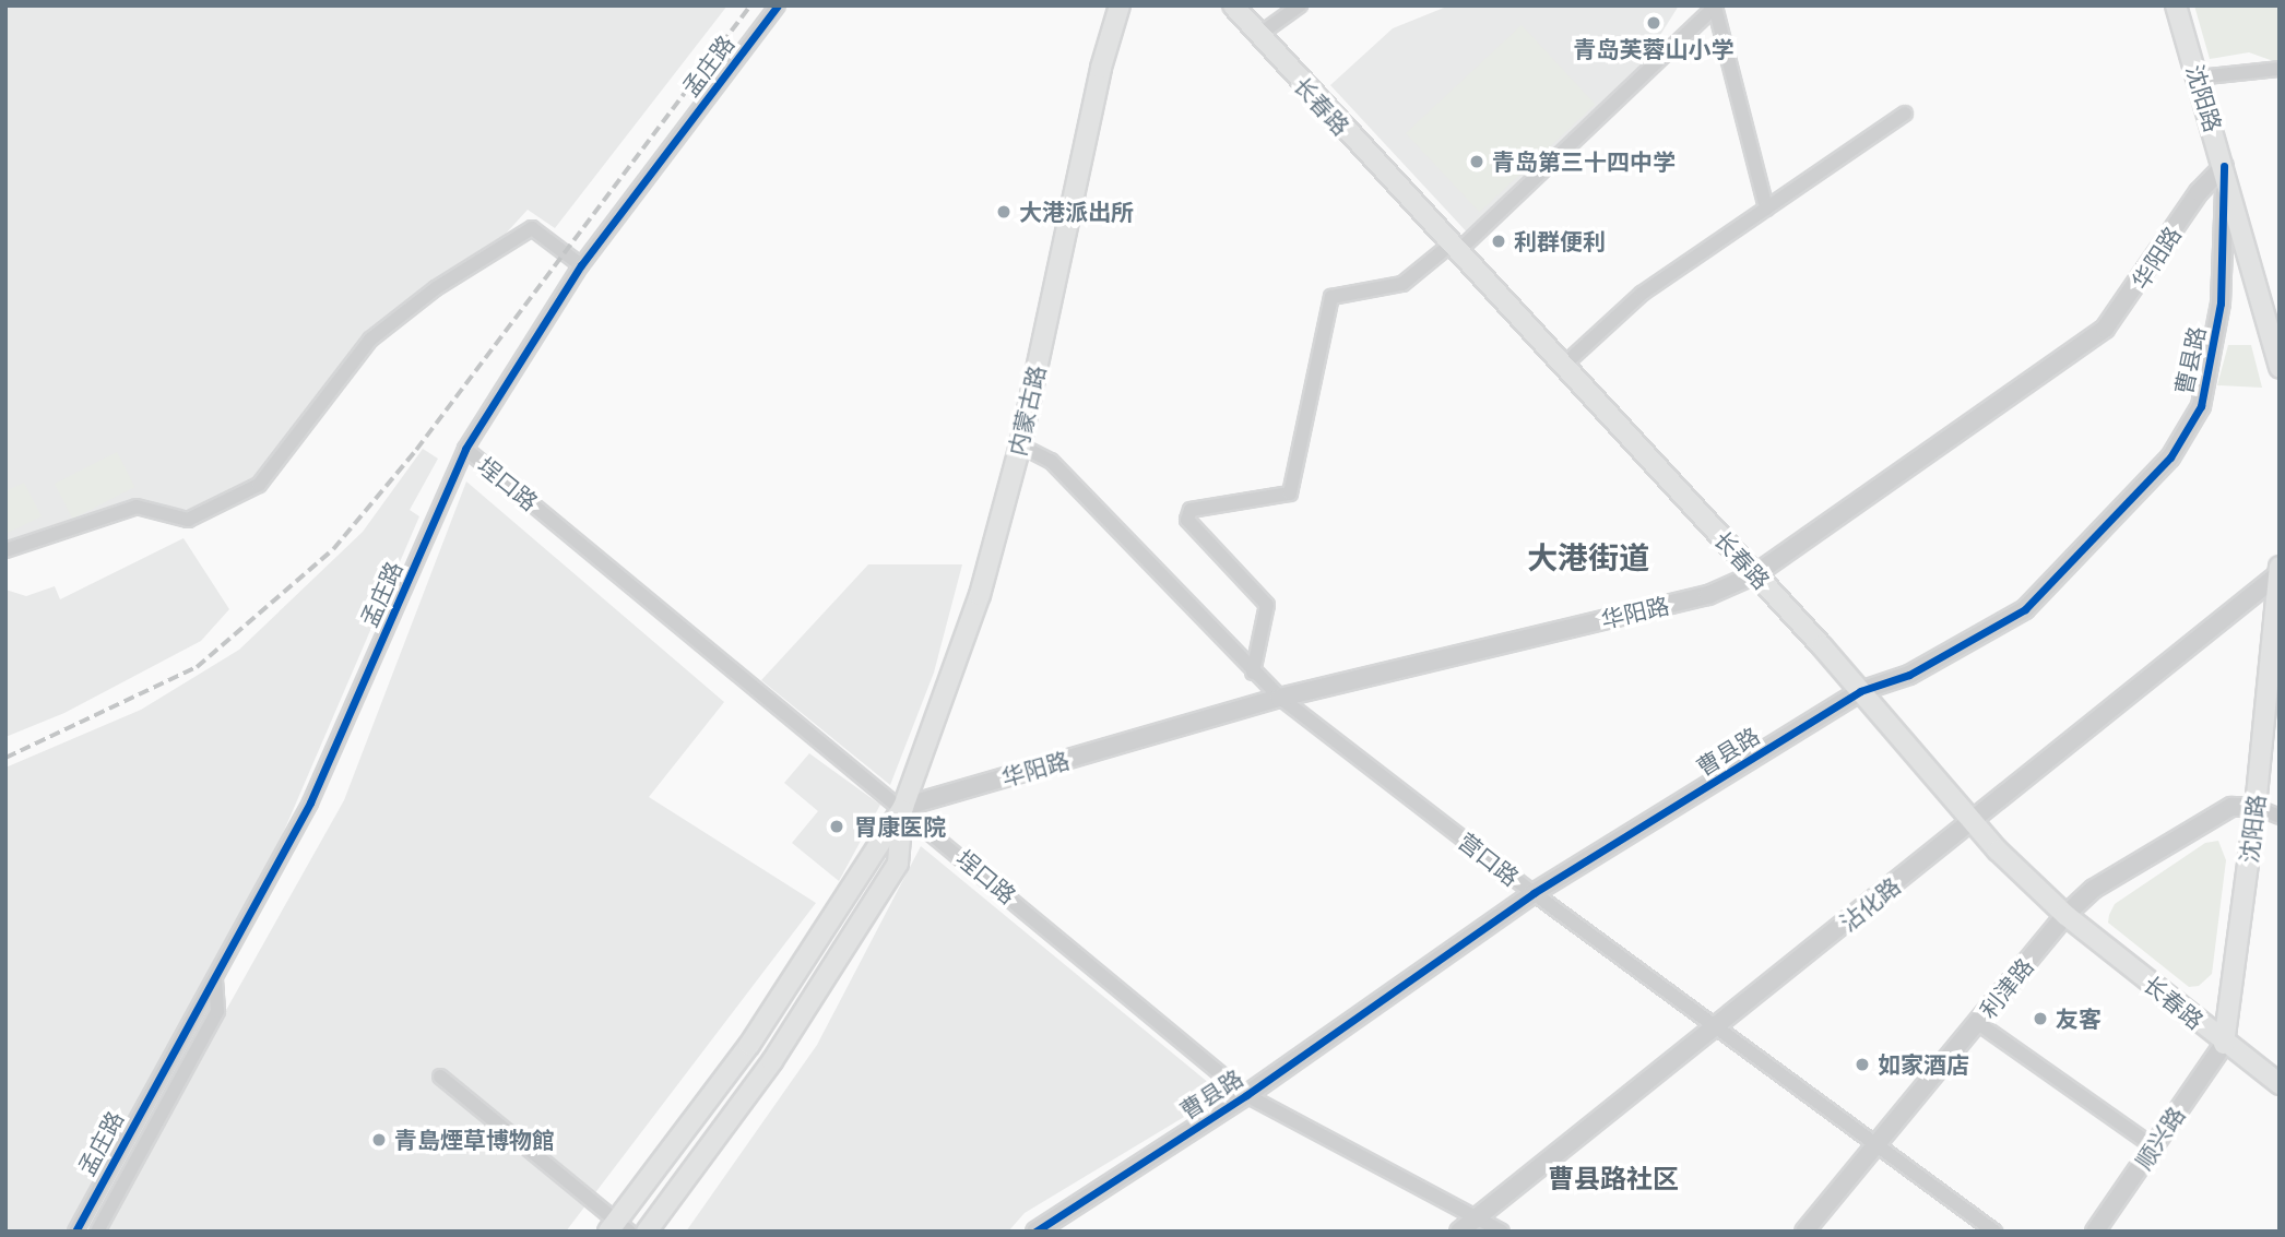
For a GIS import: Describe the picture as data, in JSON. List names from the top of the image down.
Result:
{
  "streets": {
    "main road": ["沈阳路", "长春路", "内蒙古路"],
    "street": [
      "孟庄路",
      "华阳路",
      "曹县路",
      "埕口路",
      "营口路",
      "沾化路",
      "利津路",
      "顺兴路"
    ]
  },
  "crossings": [
    ["孟庄路", "埕口路"],
    ["沈阳路", "长春路"],
    ["沈阳路", "华阳路"],
    ["沈阳路", "曹县路"],
    ["沈阳路", "沾化路"],
    ["沈阳路", "利津路"],
    ["沈阳路", "顺兴路"],
    ["长春路", "华阳路"],
    ["长春路", "曹县路"],
    ["长春路", "沾化路"],
    ["长春路", "利津路"],
    ["长春路", "顺兴路"],
    ["华阳路", "曹县路"],
    ["华阳路", "内蒙古路"],
    ["华阳路", "埕口路"],
    ["华阳路", "营口路"],
    ["曹县路", "埕口路"],
    ["曹县路", "营口路"],
    ["内蒙古路", "埕口路"],
    ["内蒙古路", "营口路"],
    ["埕口路", "沾化路"],
    ["营口路", "沾化路"],
    ["营口路", "利津路"]
  ],
  "districts": ["大港街道", "曹县路社区"],
  "places": [
    "青岛芙蓉山小学",
    "青岛第三十四中学",
    "大港派出所",
    "利群便利",
    "胃康医院",
    "友客",
    "如家酒店",
    "青島煙草博物館"
  ]
}
